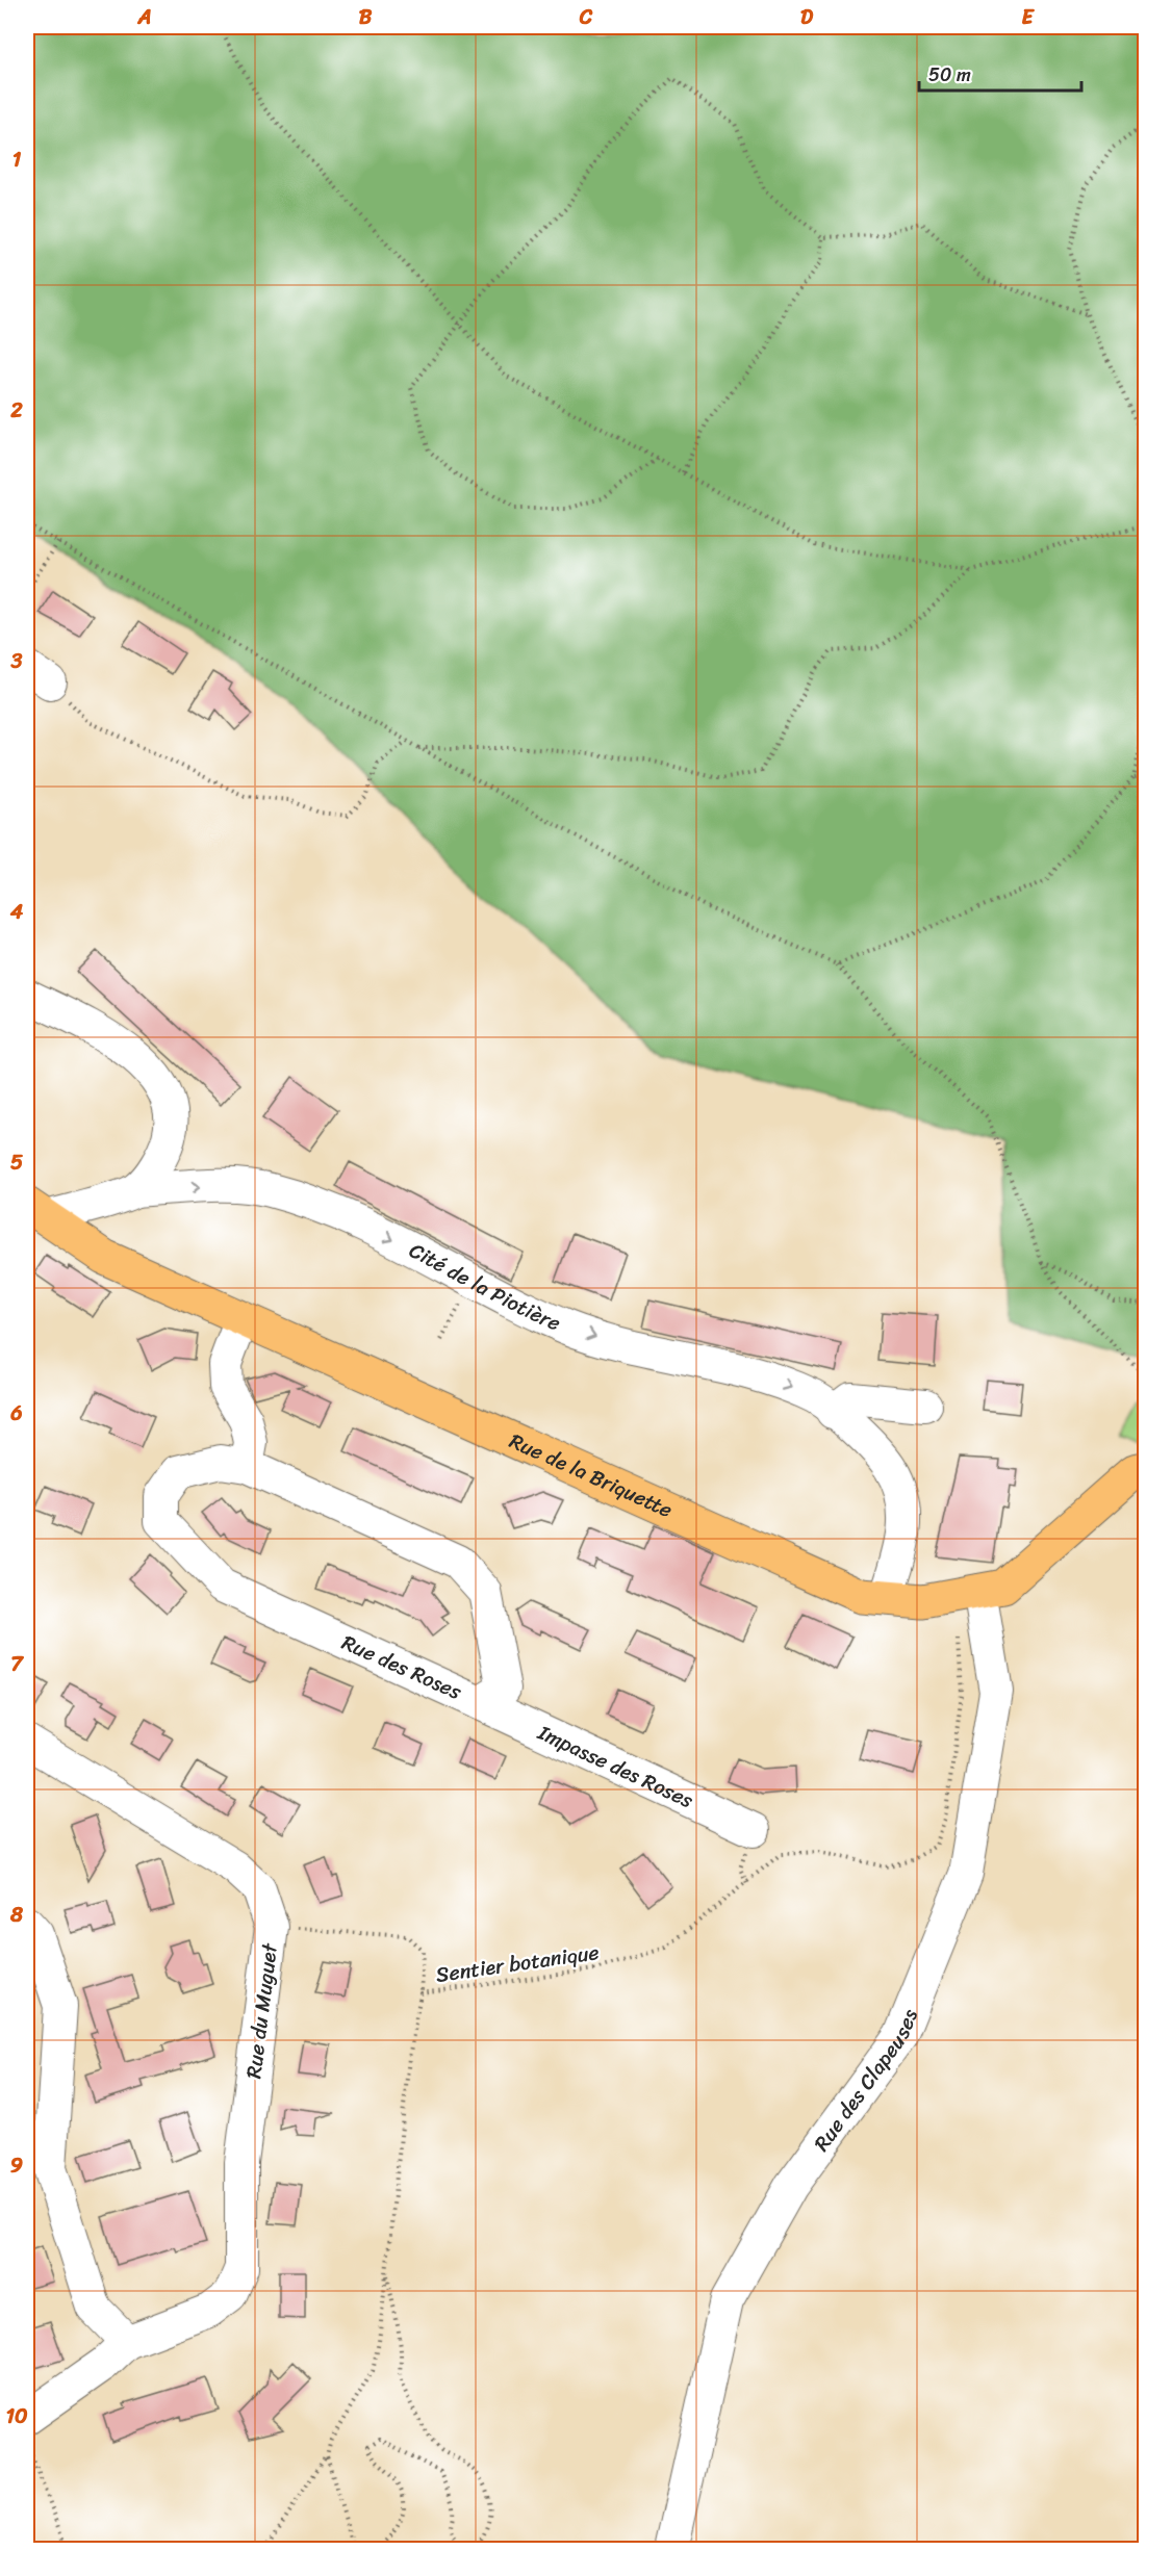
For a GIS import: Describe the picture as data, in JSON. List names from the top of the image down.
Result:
{
  "streets": {
    "main road": ["Rue de la Briquette"],
    "street": [
      "Cité de la Piotière",
      "Rue des Roses",
      "Impasse des Roses",
      "Rue du Muguet",
      "Rue des Clapeuses"
    ],
    "path": ["Sentier botanique"]
  },
  "crossings": [
    ["Cité de la Piotière", "Rue de la Briquette"],
    ["Rue de la Briquette", "Sentier botanique"],
    ["Rue de la Briquette", "Rue des Clapeuses"],
    ["Rue des Roses", "Impasse des Roses"],
    ["Sentier botanique", "Rue des Clapeuses"]
  ],
  "one_way": ["Cité de la Piotière"],
  "scale_bar": "50 m",
  "grid": {
    "columns": [
      "A",
      "B",
      "C",
      "D",
      "E"
    ],
    "rows": [
      "1",
      "2",
      "3",
      "4",
      "5",
      "6",
      "7",
      "8",
      "9",
      "10"
    ]
  }
}
